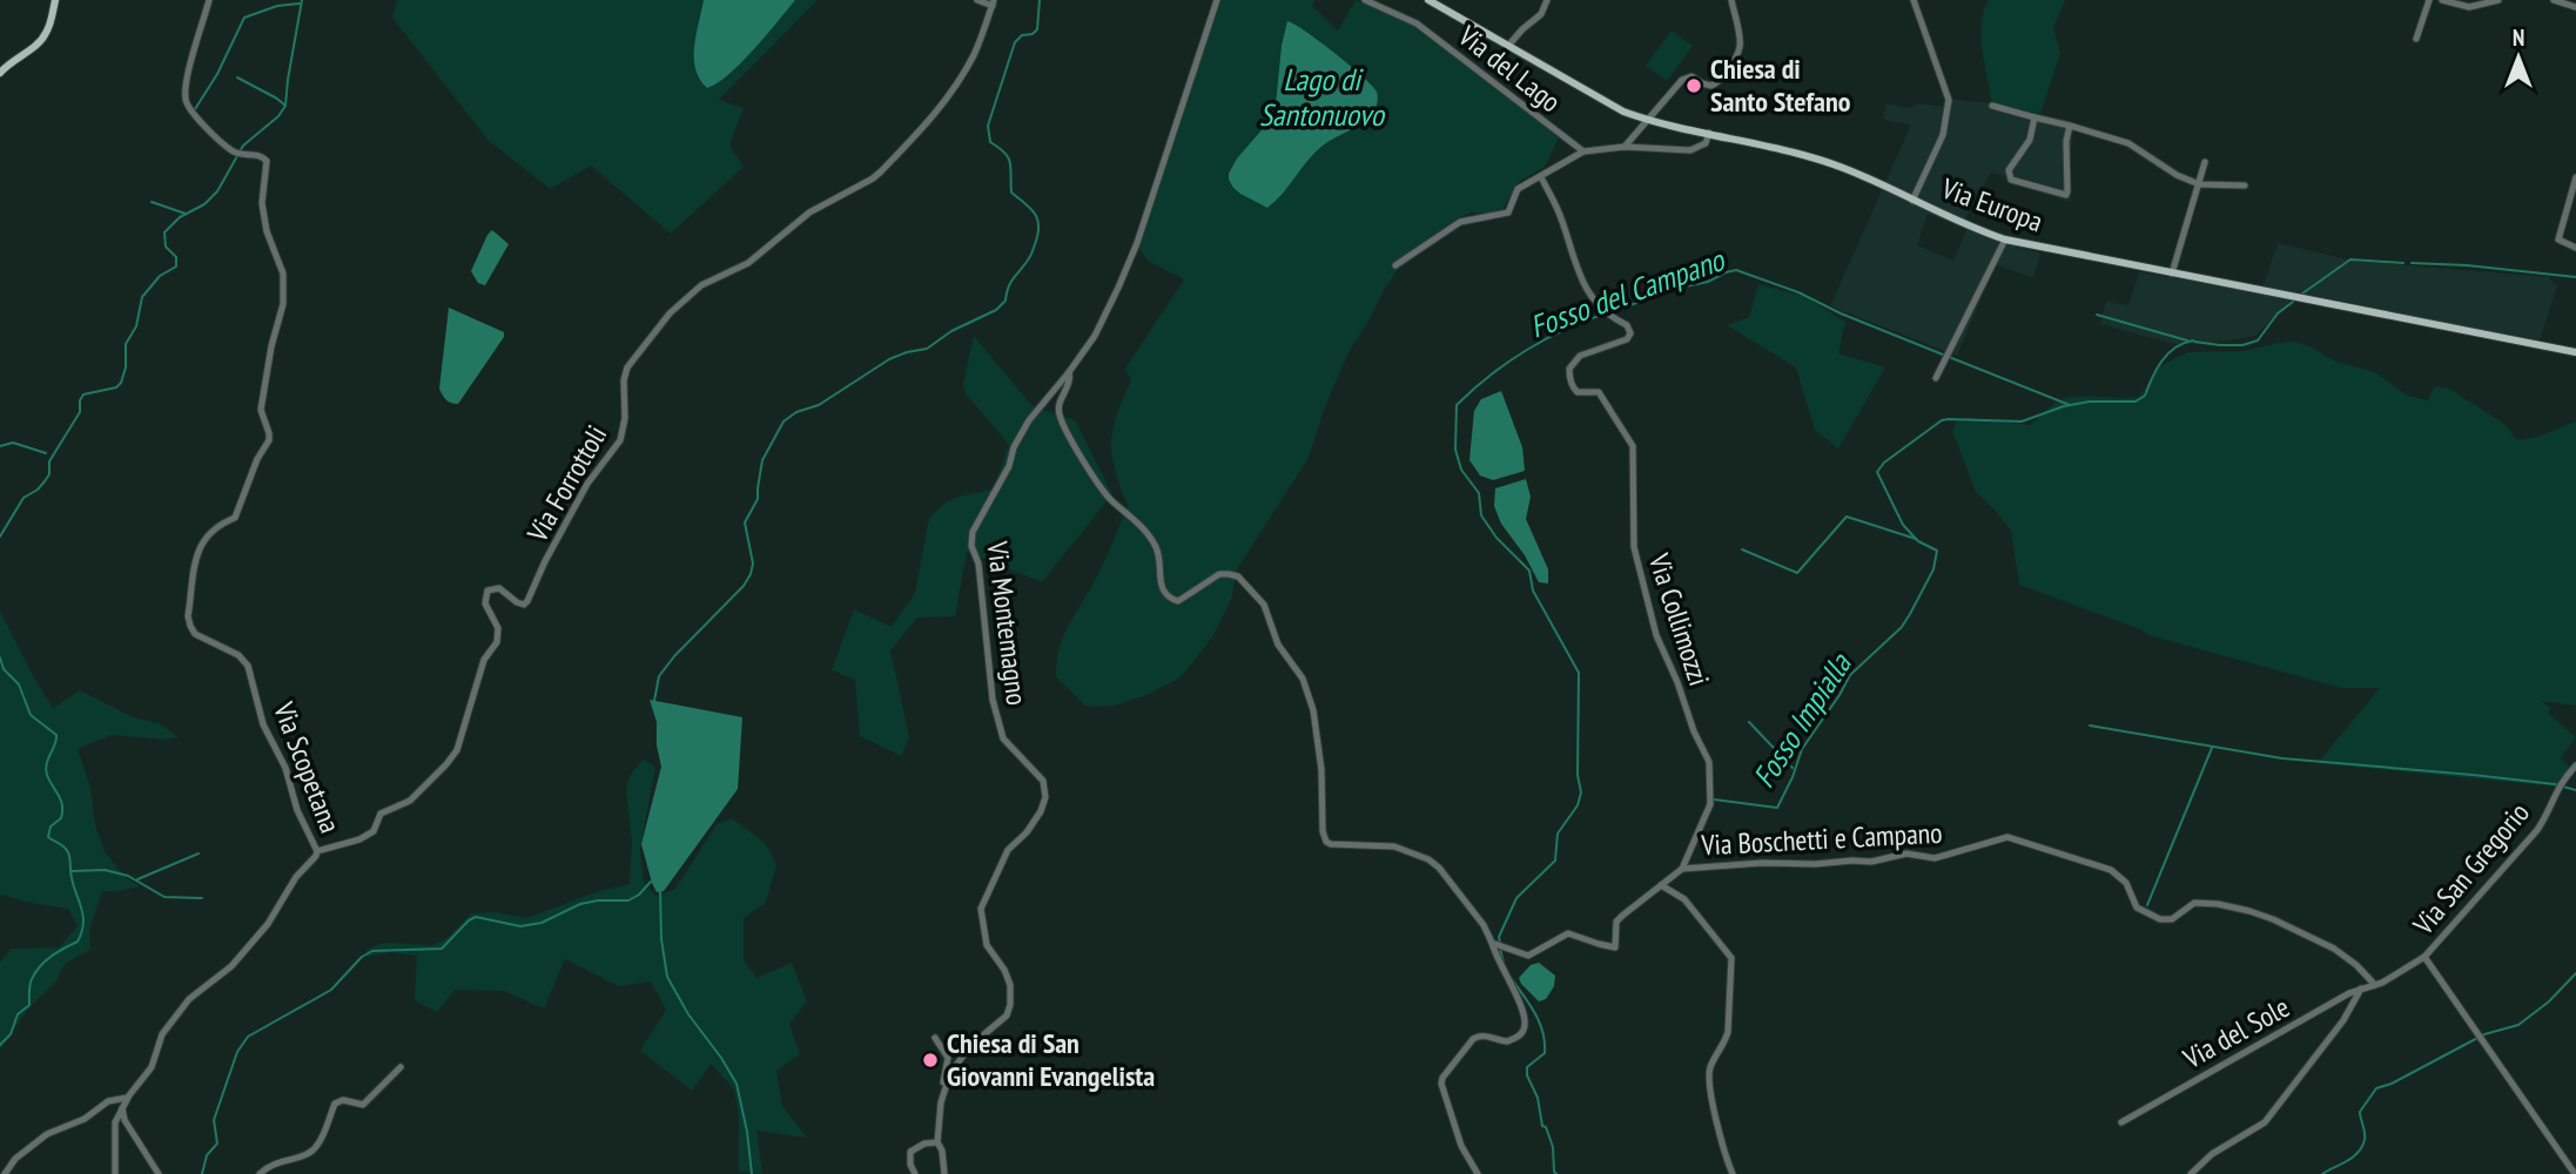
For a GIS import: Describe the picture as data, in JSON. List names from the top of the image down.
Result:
{
  "streets": {
    "main road": ["Via Europa"],
    "street": [
      "Via del Lago",
      "Via Forrottoli",
      "Via Collimozzi",
      "Via Montemagno",
      "Via Scopetana",
      "Via Boschetti e Campano",
      "Via San Gregorio",
      "Via del Sole"
    ]
  },
  "crossings": [
    ["Via Forrottoli", "Via Scopetana"],
    ["Via Collimozzi", "Via Boschetti e Campano"],
    ["Via Boschetti e Campano", "Via del Sole"]
  ],
  "water": ["Lago di Santonuovo", "Fosso del Campano", "Fosso Impialla"],
  "places": ["Chiesa di Santo Stefano", "Chiesa di San Giovanni Evangelista"],
  "north": "top"
}
